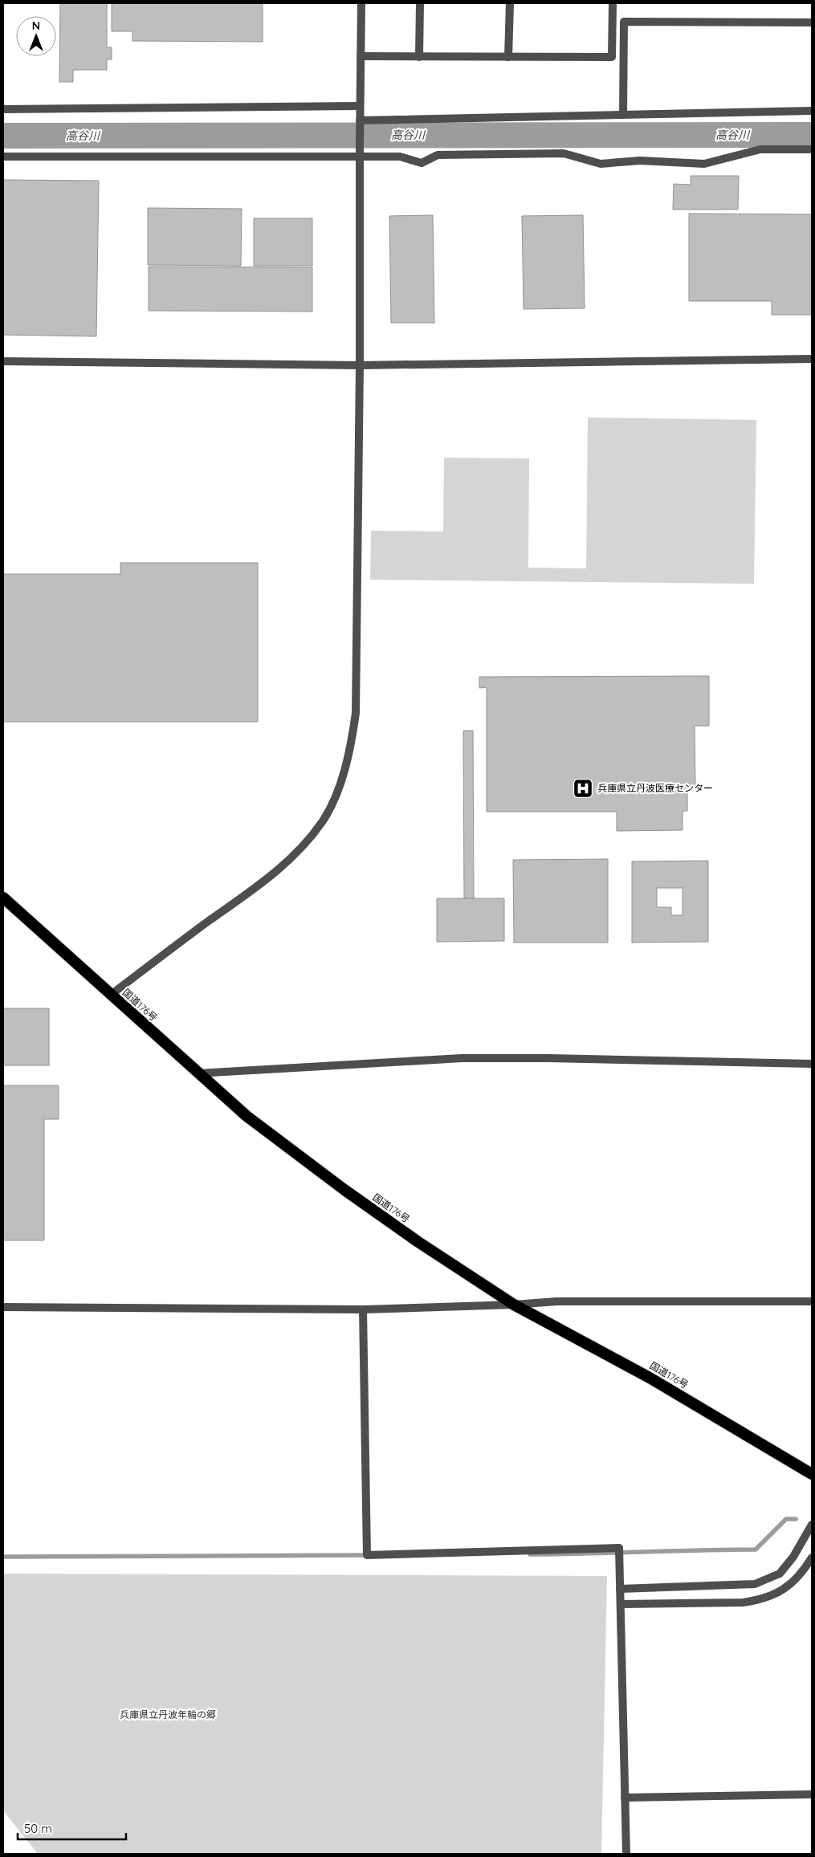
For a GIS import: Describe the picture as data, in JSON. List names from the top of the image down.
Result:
{
  "streets": {
    "highway": ["国道176号"]
  },
  "water": ["高谷川"],
  "parks": ["兵庫県立丹波年輪の郷"],
  "places": {
    "hospital": ["兵庫県立丹波医療センター"]
  },
  "scale_bar": "50 m",
  "north": "top"
}
